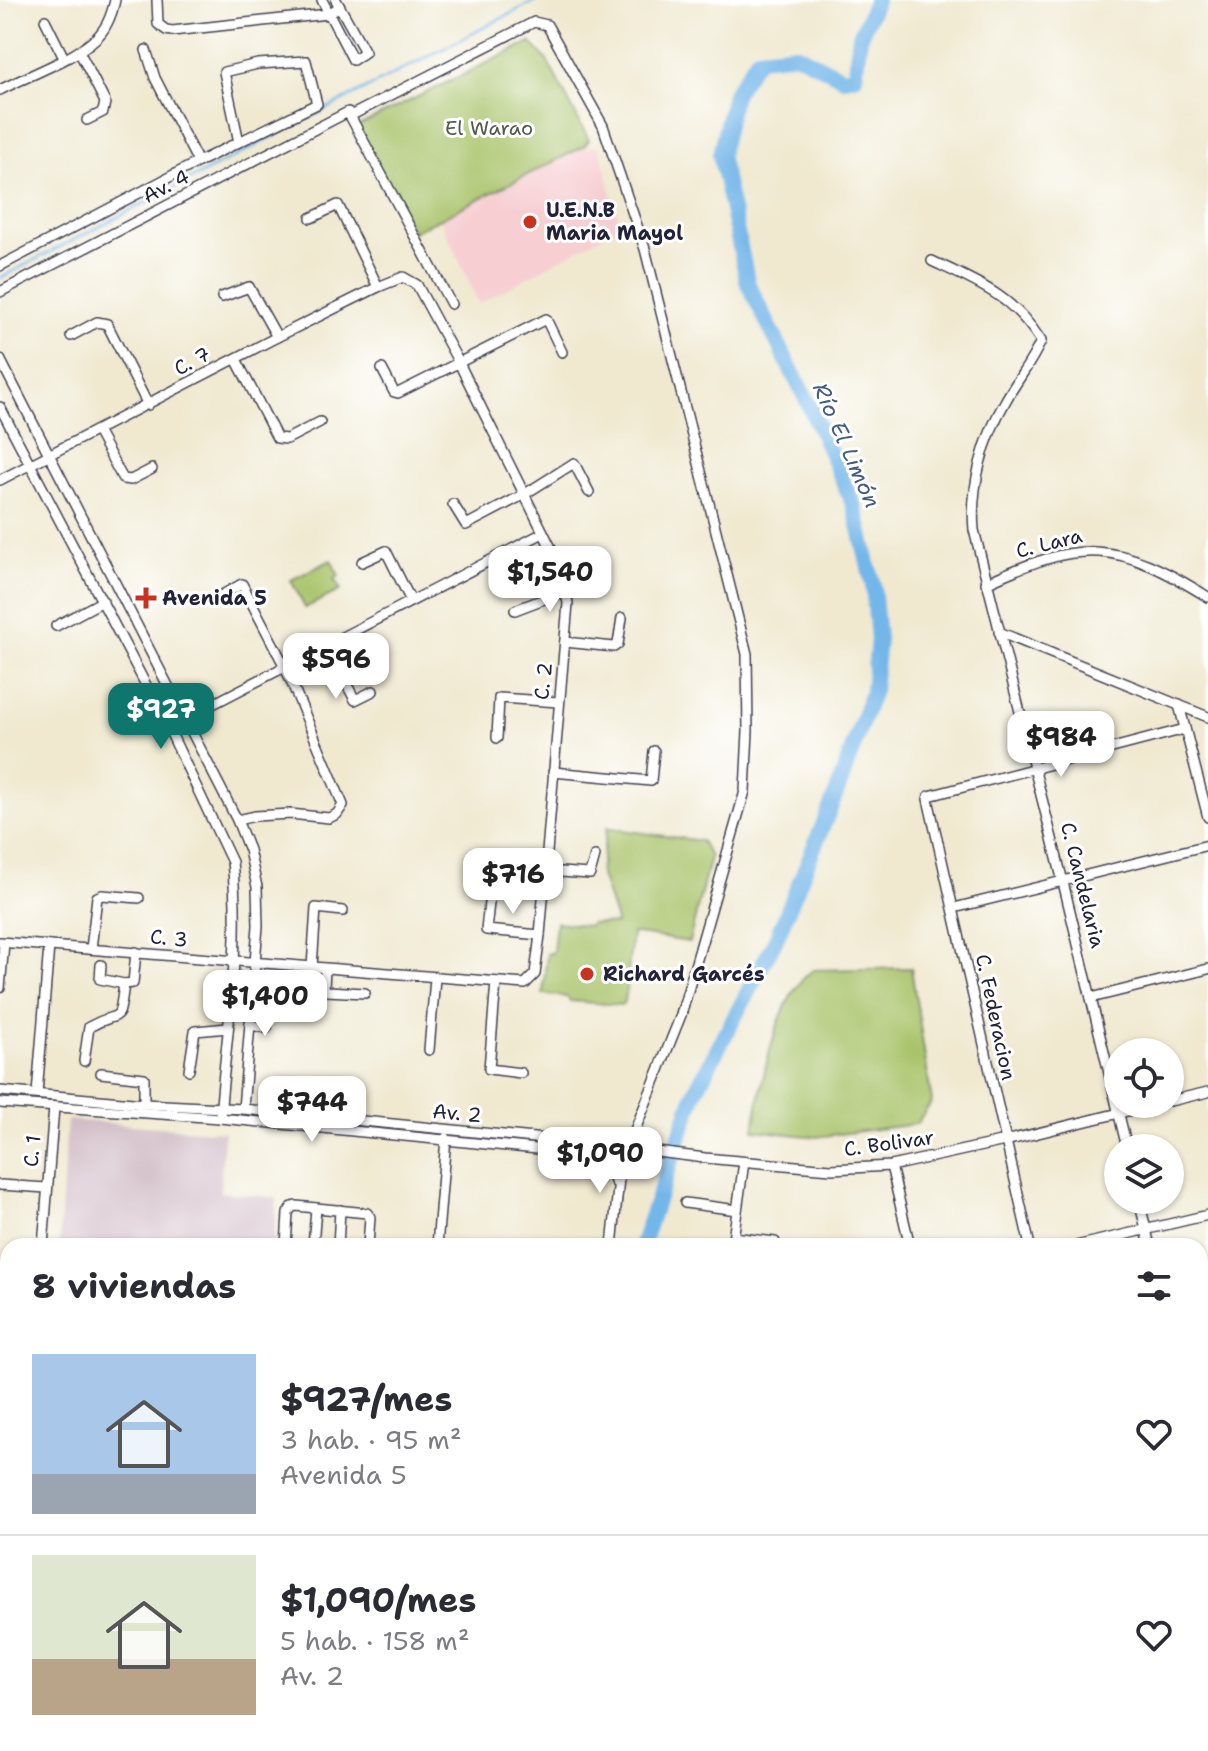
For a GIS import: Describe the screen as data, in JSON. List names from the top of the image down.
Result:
{
  "streets": {
    "street": [
      "Av. 4",
      "C. 7",
      "C. Lara",
      "C. 2",
      "C. Candelaria",
      "C. 3",
      "C. Federacion",
      "Av. 2",
      "C. Bolivar",
      "C. 1"
    ]
  },
  "crossings": [
    ["Av. 4", "Av. 2"],
    ["Av. 4", "C. Bolivar"],
    ["C. 7", "C. 2"],
    ["C. Lara", "C. Candelaria"],
    ["C. 2", "C. 3"],
    ["C. Candelaria", "C. Federacion"],
    ["C. Federacion", "C. Bolivar"],
    ["Av. 2", "C. Bolivar"],
    ["Av. 2", "C. 1"]
  ],
  "water": ["Río El Limón"],
  "parks": ["El Warao"],
  "places": {
    "other": ["U.E.N.B Maria Mayol", "Richard Garcés"],
    "health": ["Avenida 5"]
  },
  "page": {
    "price": [
      "$1,540",
      "$596",
      "$927",
      "$984",
      "$716",
      "$1,400",
      "$744",
      "$1,090"
    ],
    "heading": "8 viviendas",
    "list": [
      {
        "name": "$927/mes",
        "note": "3 hab. · 95 m² · Avenida 5"
      },
      {
        "name": "$1,090/mes",
        "note": "5 hab. · 158 m² · Av. 2"
      }
    ]
  }
}
